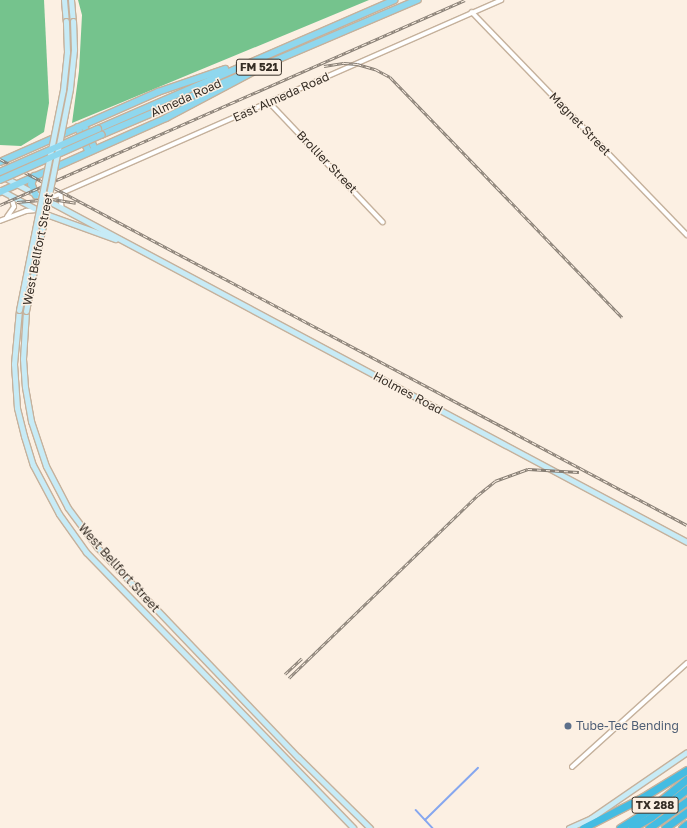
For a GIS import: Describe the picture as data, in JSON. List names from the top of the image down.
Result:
{
  "streets": {
    "highway": ["TX 288"],
    "main road": [
      "FM 521",
      "Almeda Road",
      "West Bellfort Street",
      "Holmes Road"
    ],
    "street": ["East Almeda Road", "Magnet Street", "Brollier Street"]
  },
  "crossings": [
    ["East Almeda Road", "Magnet Street"],
    ["East Almeda Road", "Brollier Street"],
    ["East Almeda Road", "Holmes Road"],
    ["Almeda Road", "Holmes Road"]
  ],
  "places": ["Tube-Tec Bending"]
}
